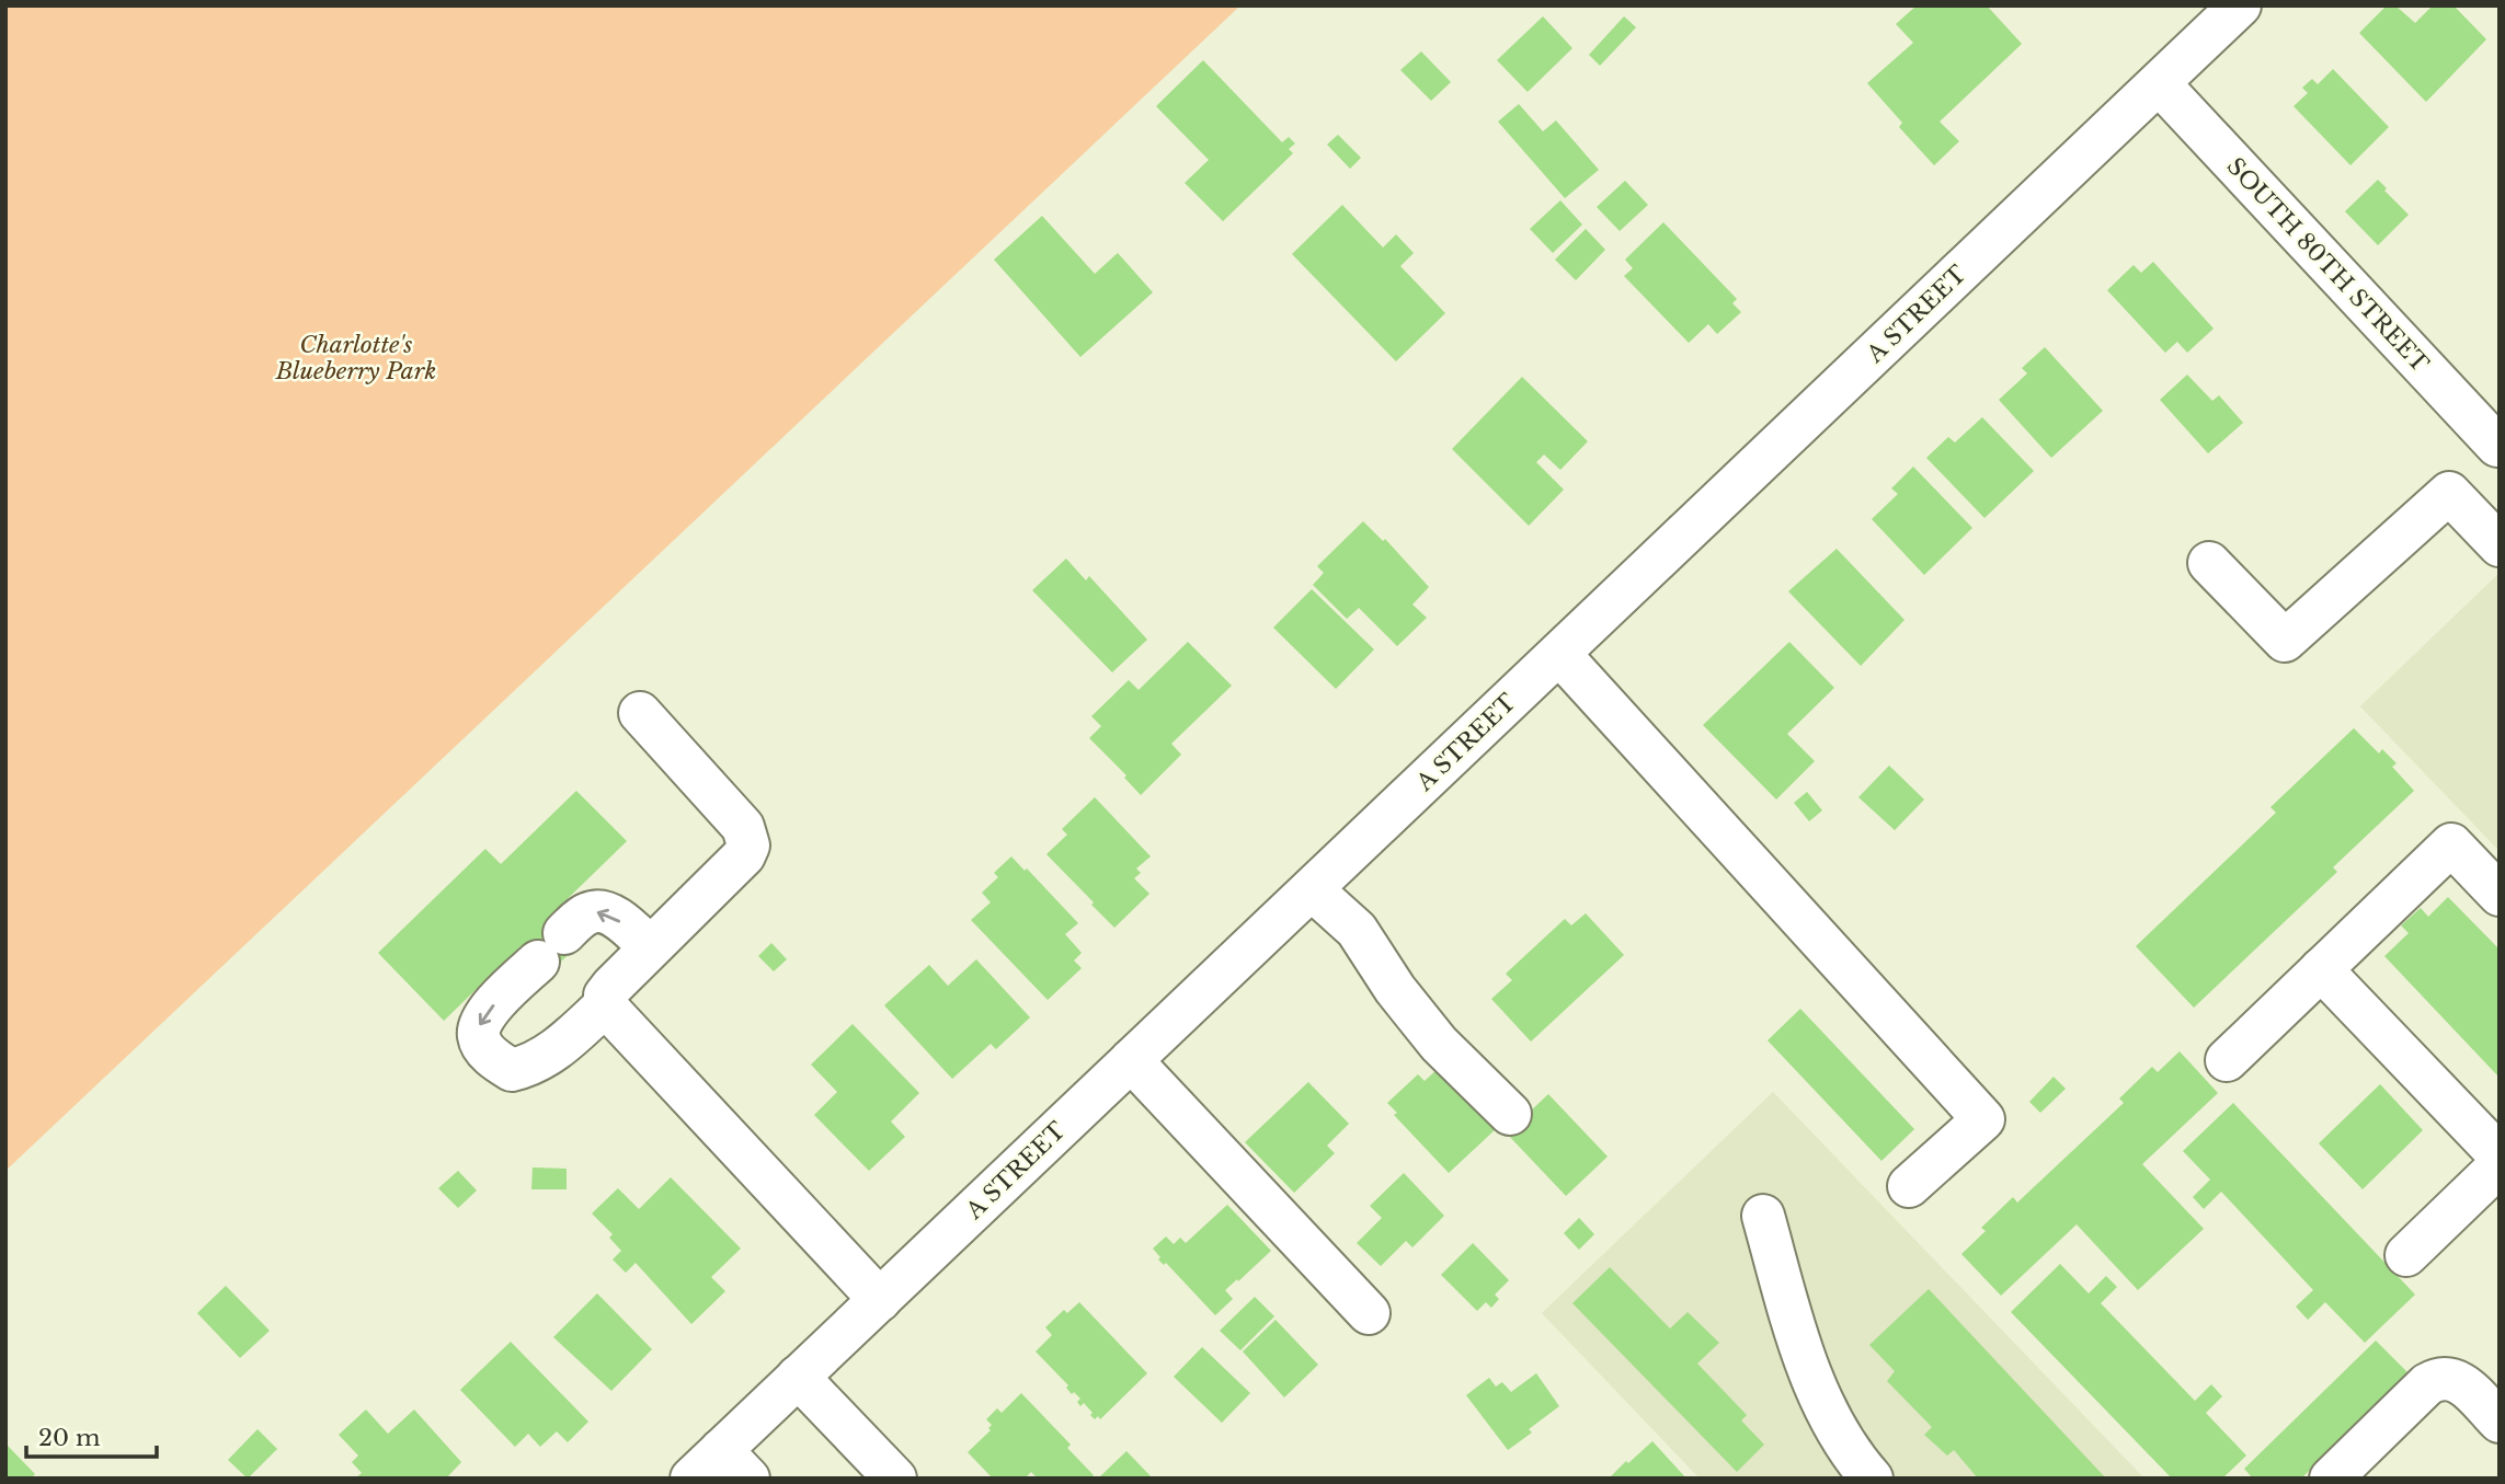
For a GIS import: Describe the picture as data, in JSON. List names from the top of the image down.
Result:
{
  "streets": {
    "street": ["SOUTH 80TH STREET", "A STREET"]
  },
  "crossings": [
    ["SOUTH 80TH STREET", "A STREET"]
  ],
  "parks": ["Charlotte's Blueberry Park"],
  "scale_bar": "20 m"
}
